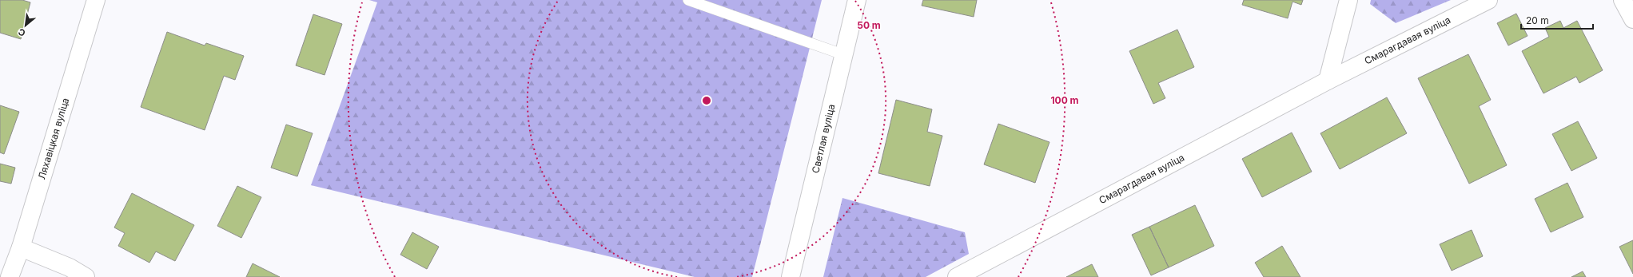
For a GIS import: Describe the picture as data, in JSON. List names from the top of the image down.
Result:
{
  "streets": {
    "street": ["Смарагдавая вуліца", "Светлая вуліца", "Ляхавіцкая вуліца"]
  },
  "scale_bar": "20 m",
  "north": "bottom left",
  "rings": ["50 m", "100 m"]
}
